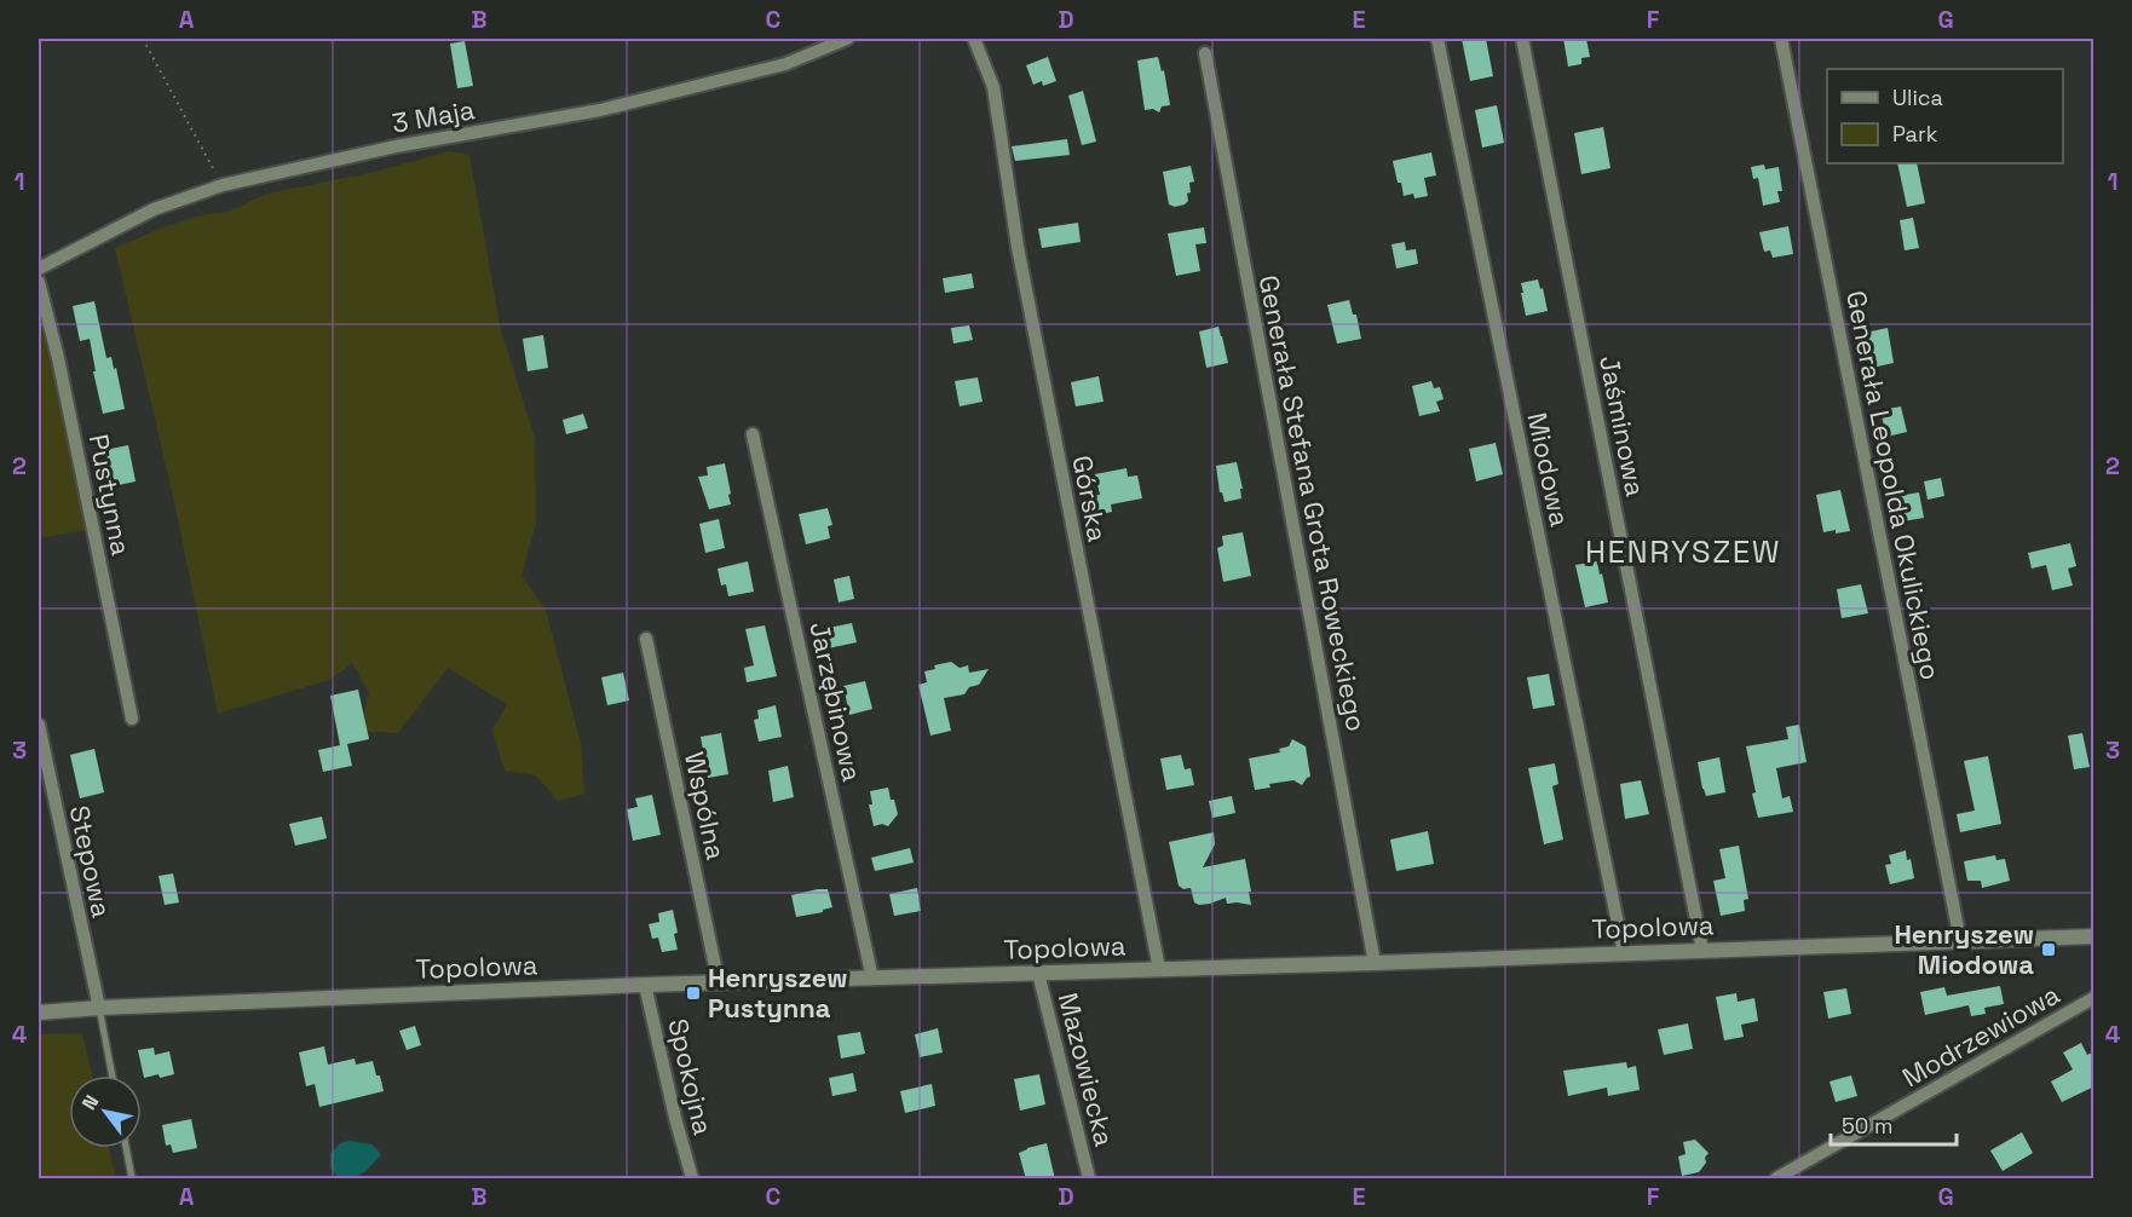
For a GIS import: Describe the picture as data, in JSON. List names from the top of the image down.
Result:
{
  "streets": {
    "street": [
      "3 Maja",
      "Jaśminowa",
      "Miodowa",
      "Generała Leopolda Okulickiego",
      "Pustynna",
      "Górska",
      "Generała Stefana Grota Roweckiego",
      "Jarzębinowa",
      "Wspólna",
      "Stepowa",
      "Topolowa",
      "Modrzewiowa",
      "Mazowiecka",
      "Spokojna"
    ]
  },
  "crossings": [
    ["Jaśminowa", "Topolowa"],
    ["Miodowa", "Topolowa"],
    ["Generała Leopolda Okulickiego", "Topolowa"],
    ["Górska", "Topolowa"],
    ["Generała Stefana Grota Roweckiego", "Topolowa"],
    ["Jarzębinowa", "Topolowa"],
    ["Wspólna", "Topolowa"],
    ["Stepowa", "Topolowa"],
    ["Topolowa", "Mazowiecka"],
    ["Topolowa", "Spokojna"]
  ],
  "districts": ["HENRYSZEW"],
  "places": {
    "transit": ["Henryszew Miodowa", "Henryszew Pustynna"]
  },
  "legend": ["Ulica", "Park"],
  "scale_bar": "50 m",
  "north": "top left",
  "grid": {
    "columns": [
      "A",
      "B",
      "C",
      "D",
      "E",
      "F",
      "G"
    ],
    "rows": [
      "1",
      "2",
      "3",
      "4"
    ]
  }
}
